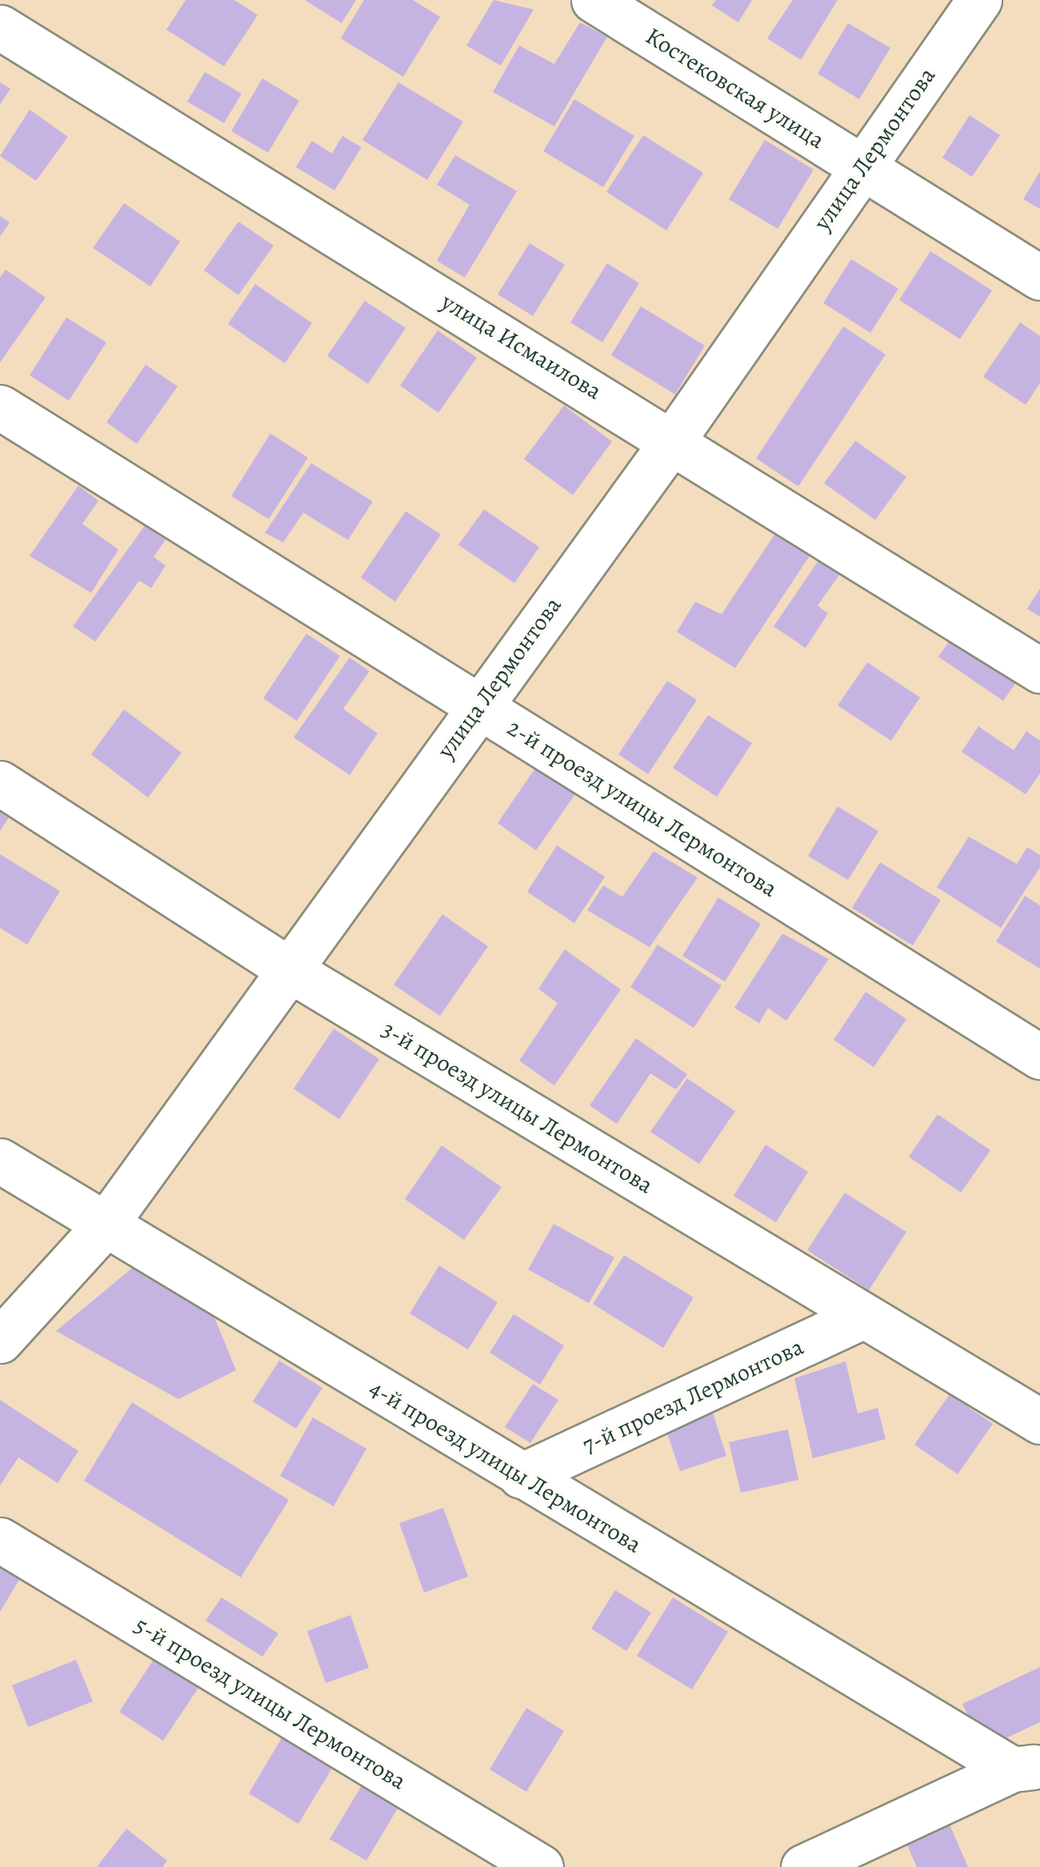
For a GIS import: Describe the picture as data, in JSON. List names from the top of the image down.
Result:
{
  "streets": {
    "street": [
      "Костековская улица",
      "улица Лермонтова",
      "улица Исмаилова",
      "2-й проезд улицы Лермонтова",
      "3-й проезд улицы Лермонтова",
      "7-й проезд Лермонтова",
      "4-й проезд улицы Лермонтова",
      "5-й проезд улицы Лермонтова"
    ]
  },
  "crossings": [
    ["Костековская улица", "улица Лермонтова"],
    ["улица Лермонтова", "улица Исмаилова"],
    ["улица Лермонтова", "2-й проезд улицы Лермонтова"],
    ["улица Лермонтова", "3-й проезд улицы Лермонтова"],
    ["улица Лермонтова", "4-й проезд улицы Лермонтова"],
    ["3-й проезд улицы Лермонтова", "7-й проезд Лермонтова"],
    ["7-й проезд Лермонтова", "4-й проезд улицы Лермонтова"]
  ]
}
